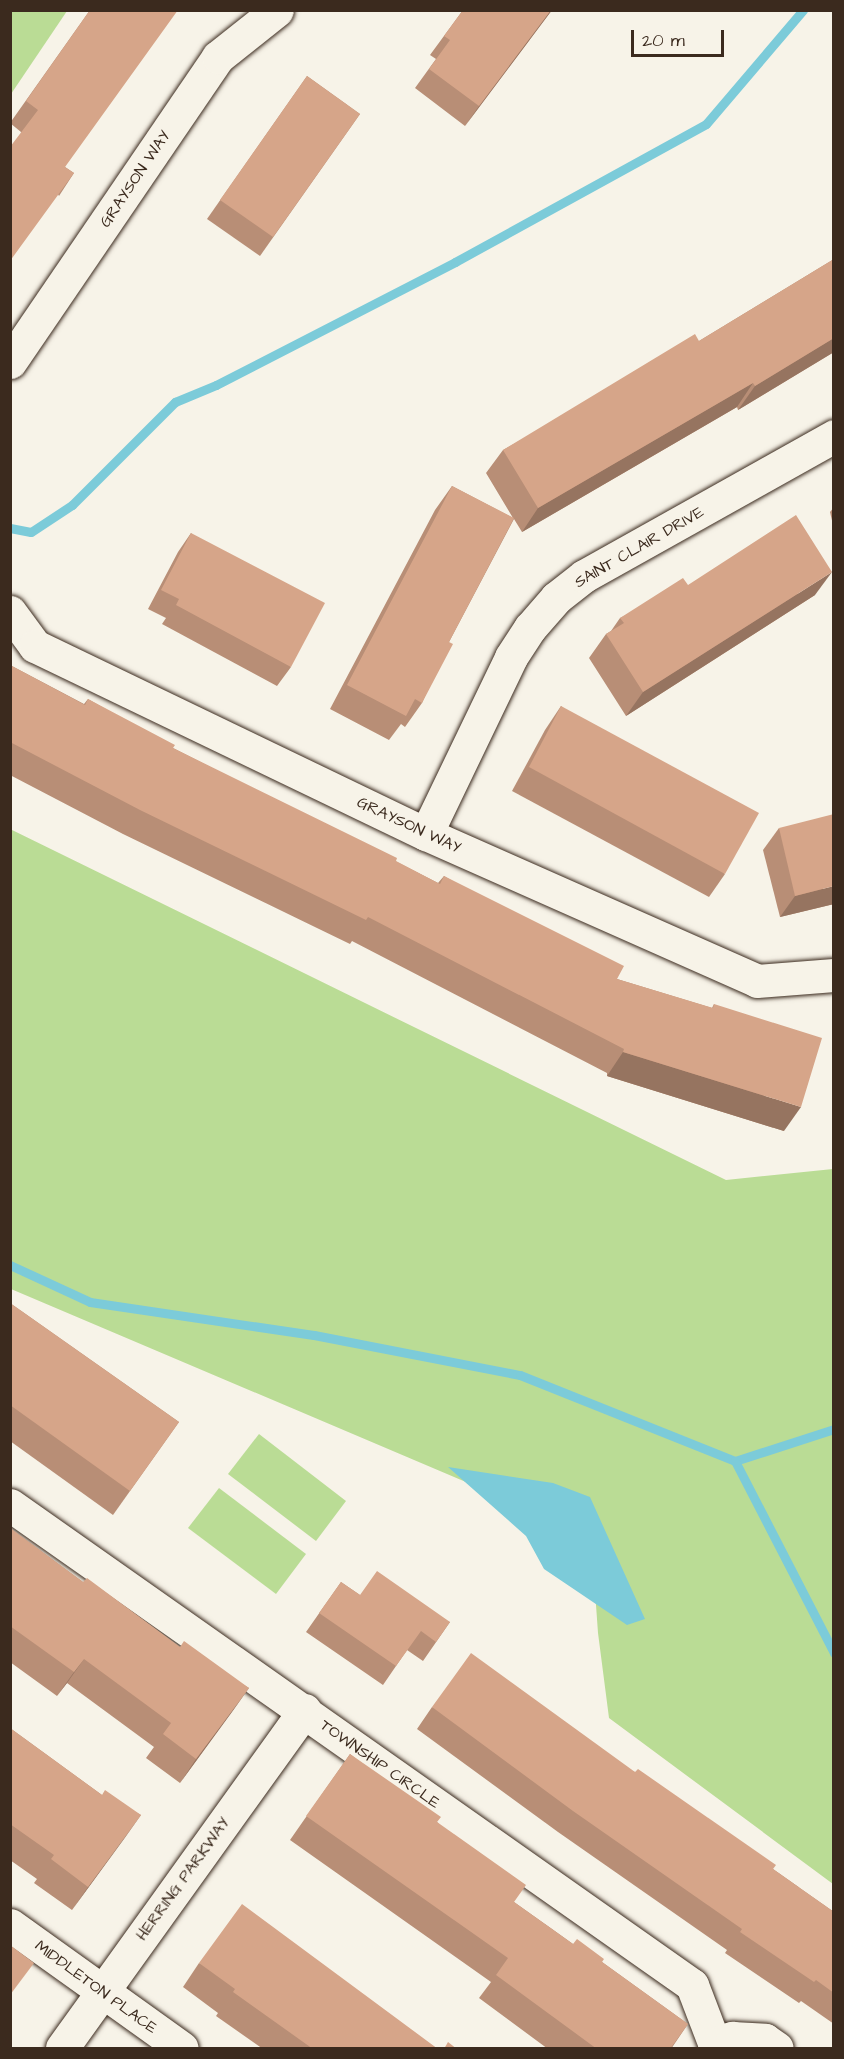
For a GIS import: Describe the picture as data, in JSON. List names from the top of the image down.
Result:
{
  "streets": {
    "street": [
      "GRAYSON WAY",
      "SAINT CLAIR DRIVE",
      "TOWNSHIP CIRCLE",
      "HERRING PARKWAY",
      "MIDDLETON PLACE"
    ]
  },
  "crossings": [
    ["GRAYSON WAY", "SAINT CLAIR DRIVE"],
    ["TOWNSHIP CIRCLE", "HERRING PARKWAY"],
    ["HERRING PARKWAY", "MIDDLETON PLACE"]
  ],
  "scale_bar": "20 m"
}
